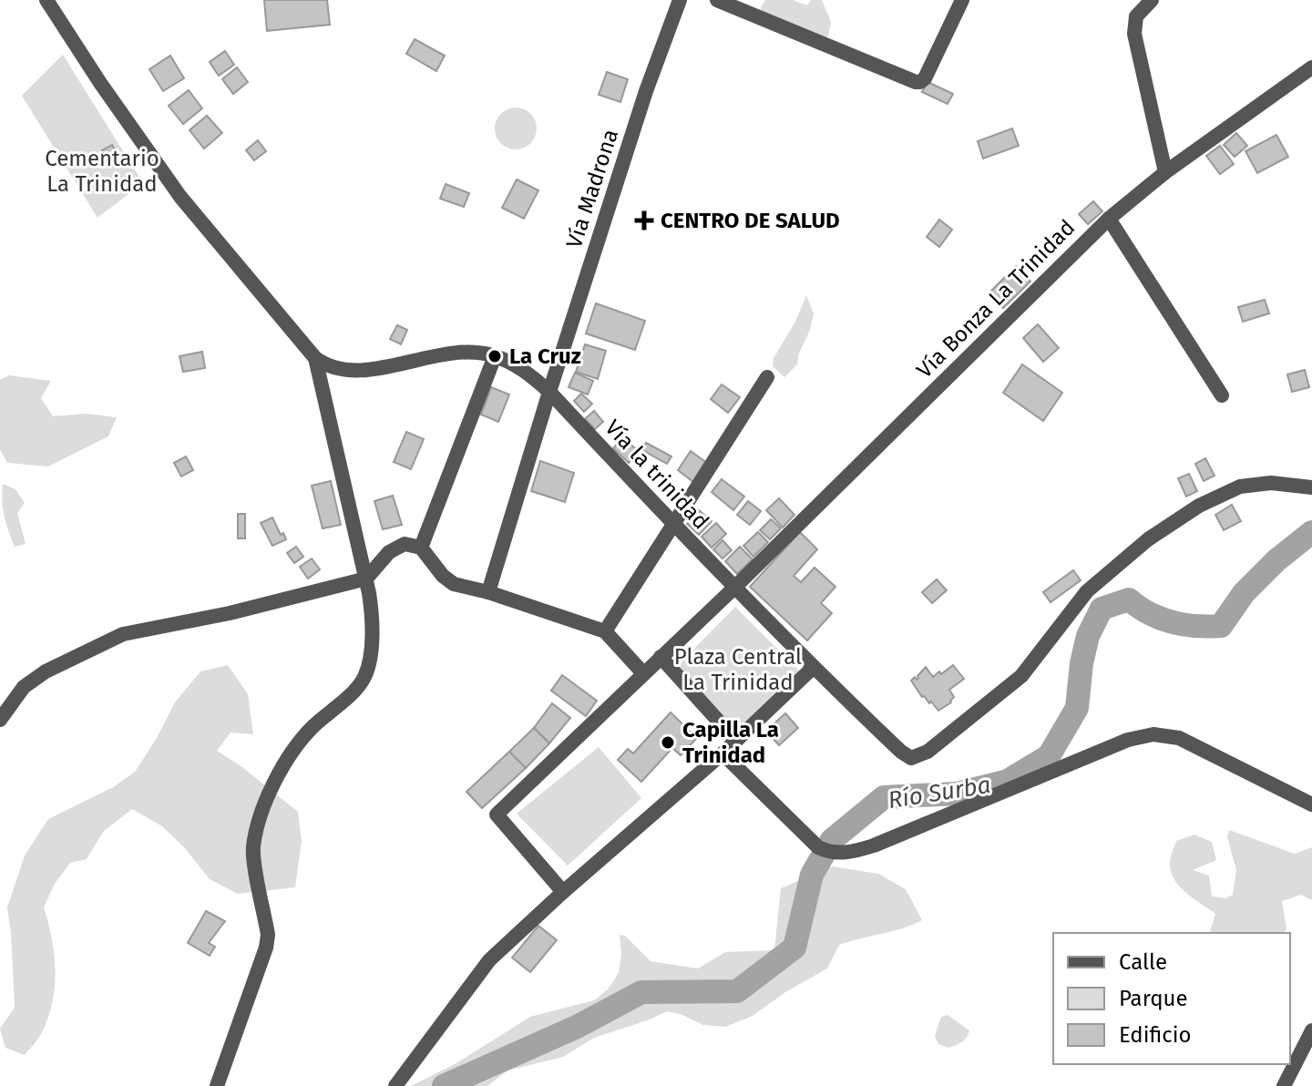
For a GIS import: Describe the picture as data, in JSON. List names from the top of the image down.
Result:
{
  "streets": {
    "street": ["Vía Madrona", "Vía Bonza La Trinidad", "Vía la trinidad"]
  },
  "crossings": [
    ["Vía Madrona", "Vía la trinidad"],
    ["Vía Bonza La Trinidad", "Vía la trinidad"]
  ],
  "water": ["Río Surba"],
  "parks": ["Cementario La Trinidad", "Plaza Central La Trinidad"],
  "places": {
    "health": ["CENTRO DE SALUD"],
    "other": ["La Cruz", "Capilla La Trinidad"]
  },
  "legend": ["Calle", "Parque", "Edificio"]
}
